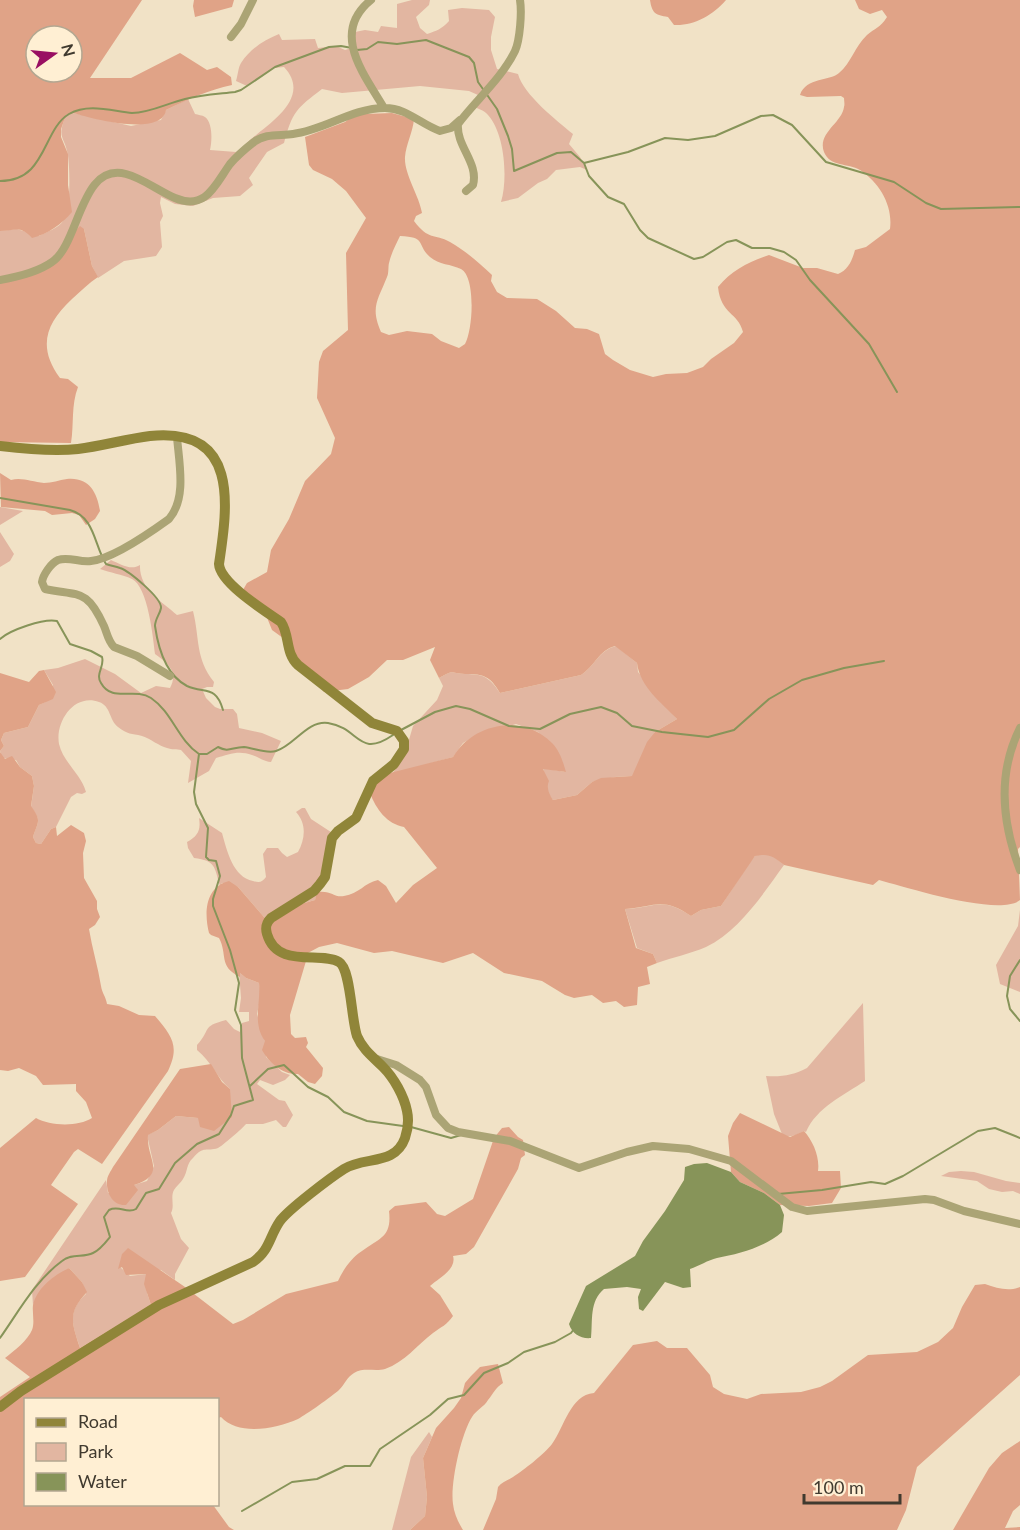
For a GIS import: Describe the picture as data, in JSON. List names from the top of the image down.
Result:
{
  "legend": ["Road", "Park", "Water"],
  "scale_bar": "100 m",
  "north": "right"
}
